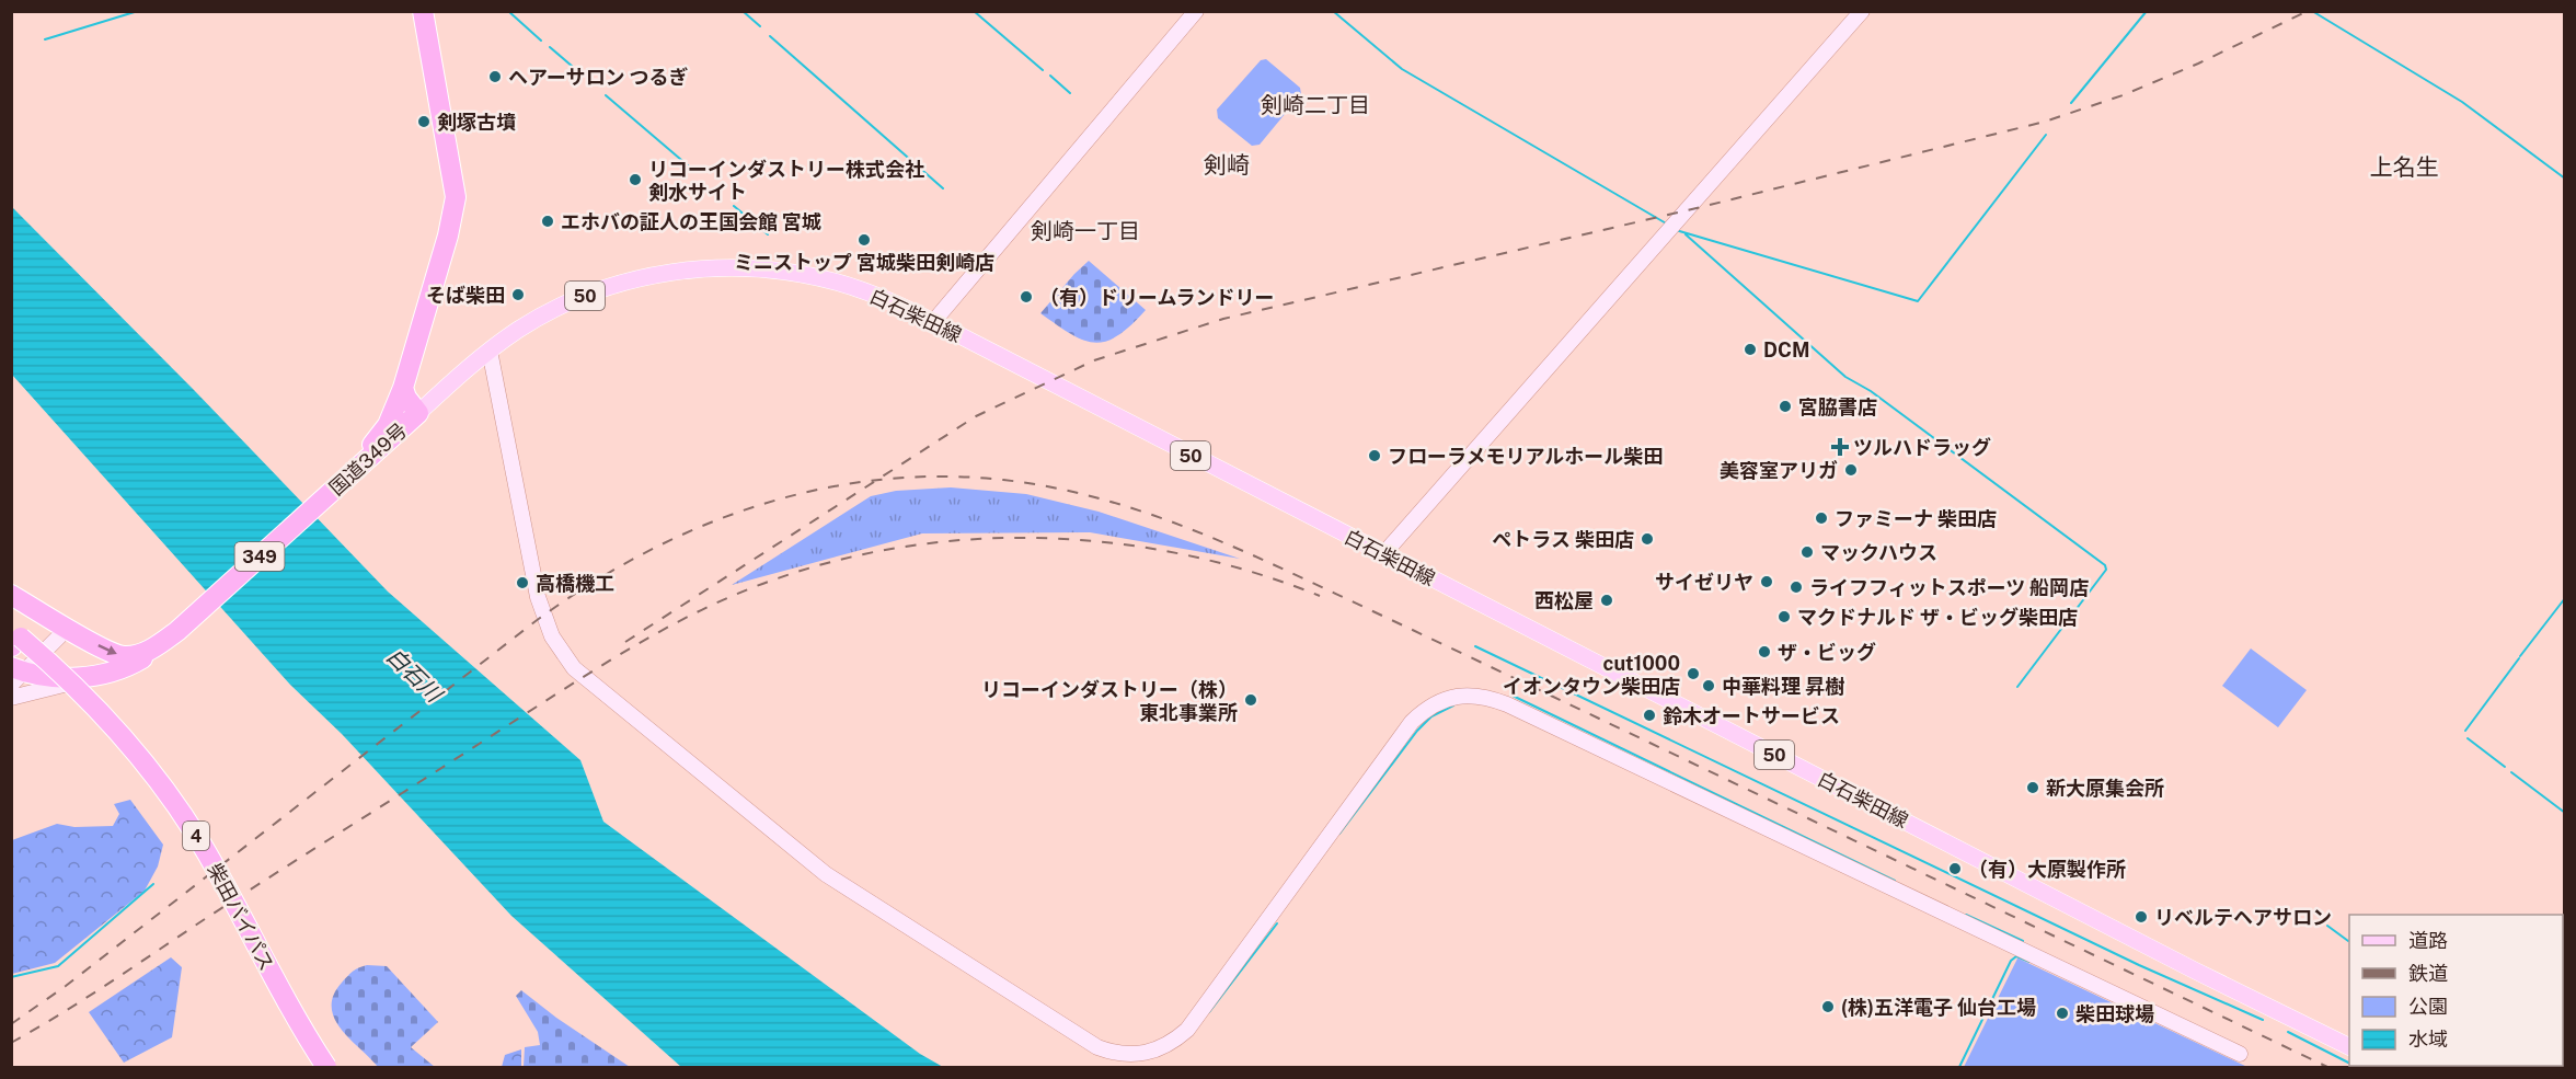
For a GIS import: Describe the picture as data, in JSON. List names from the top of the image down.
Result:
{
  "streets": {
    "highway": [
      "国道349号",
      "349",
      "4",
      "柴田バイパス"
    ],
    "main road": ["50", "白石柴田線"]
  },
  "crossings": [
    ["白石柴田線", "国道349号"],
    ["国道349号", "349"]
  ],
  "districts": [
    "剣崎二丁目",
    "剣崎",
    "上名生",
    "剣崎一丁目"
  ],
  "water": ["白石川"],
  "places": {
    "other": [
      "ヘアーサロン つるぎ",
      "剣塚古墳",
      "リコーインダストリー株式会社 剣水サイト",
      "エホバの証人の王国会館 宮城",
      "ミニストップ 宮城柴田剣崎店",
      "そば柴田",
      "（有）ドリームランドリー",
      "DCM",
      "宮脇書店",
      "フローラメモリアルホール柴田",
      "美容室アリガ",
      "ファミーナ 柴田店",
      "ペトラス 柴田店",
      "マックハウス",
      "サイゼリヤ",
      "高橋機工",
      "ライフフィットスポーツ 船岡店",
      "西松屋",
      "マクドナルド ザ・ビッグ柴田店",
      "ザ・ビッグ",
      "cut1000 イオンタウン柴田店",
      "中華料理 昇樹",
      "リコーインダストリー（株） 東北事業所",
      "鈴木オートサービス",
      "新大原集会所",
      "（有）大原製作所",
      "リベルテヘアサロン",
      "(株)五洋電子 仙台工場",
      "柴田球場"
    ],
    "health": ["ツルハドラッグ"]
  },
  "legend": [
    "道路",
    "鉄道",
    "公園",
    "水域"
  ]
}
